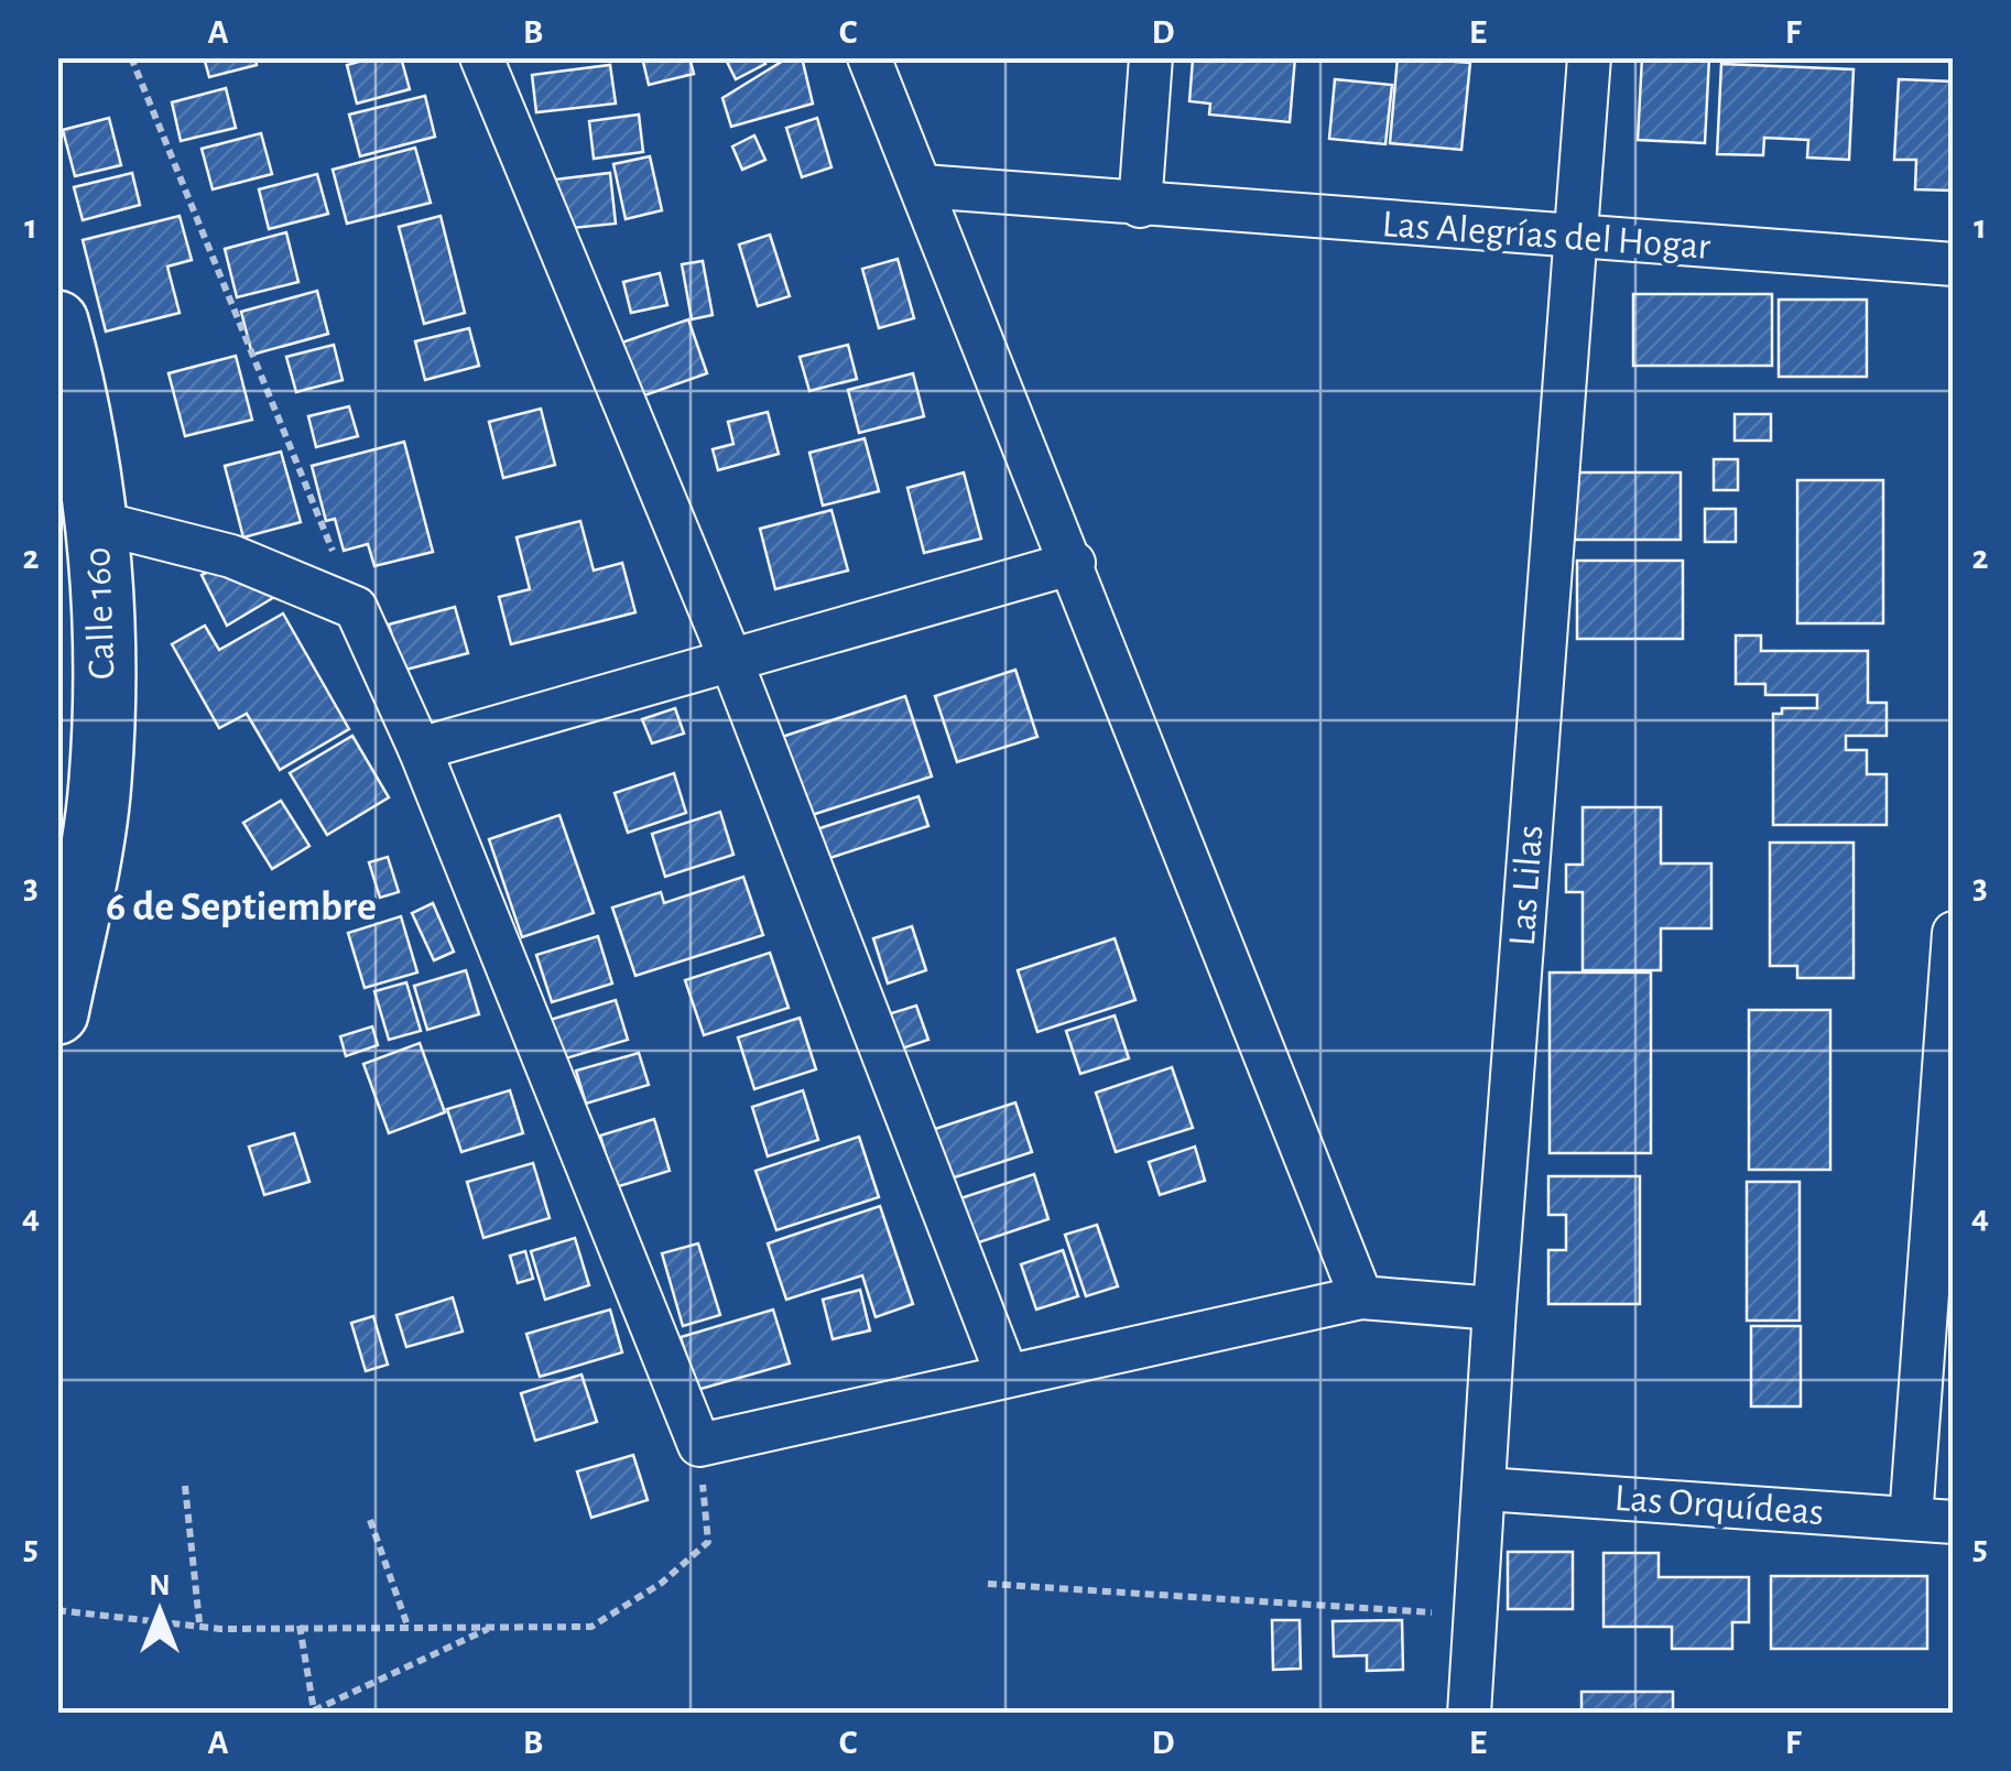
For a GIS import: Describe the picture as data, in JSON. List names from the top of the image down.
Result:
{
  "streets": {
    "main road": ["Calle 160"],
    "street": ["Las Alegrías del Hogar", "Las Lilas", "Las Orquídeas"]
  },
  "crossings": [
    ["Las Alegrías del Hogar", "Las Lilas"],
    ["Las Lilas", "Las Orquídeas"]
  ],
  "districts": ["6 de Septiembre"],
  "north": "top",
  "grid": {
    "columns": [
      "A",
      "B",
      "C",
      "D",
      "E",
      "F"
    ],
    "rows": [
      "1",
      "2",
      "3",
      "4",
      "5"
    ]
  }
}
